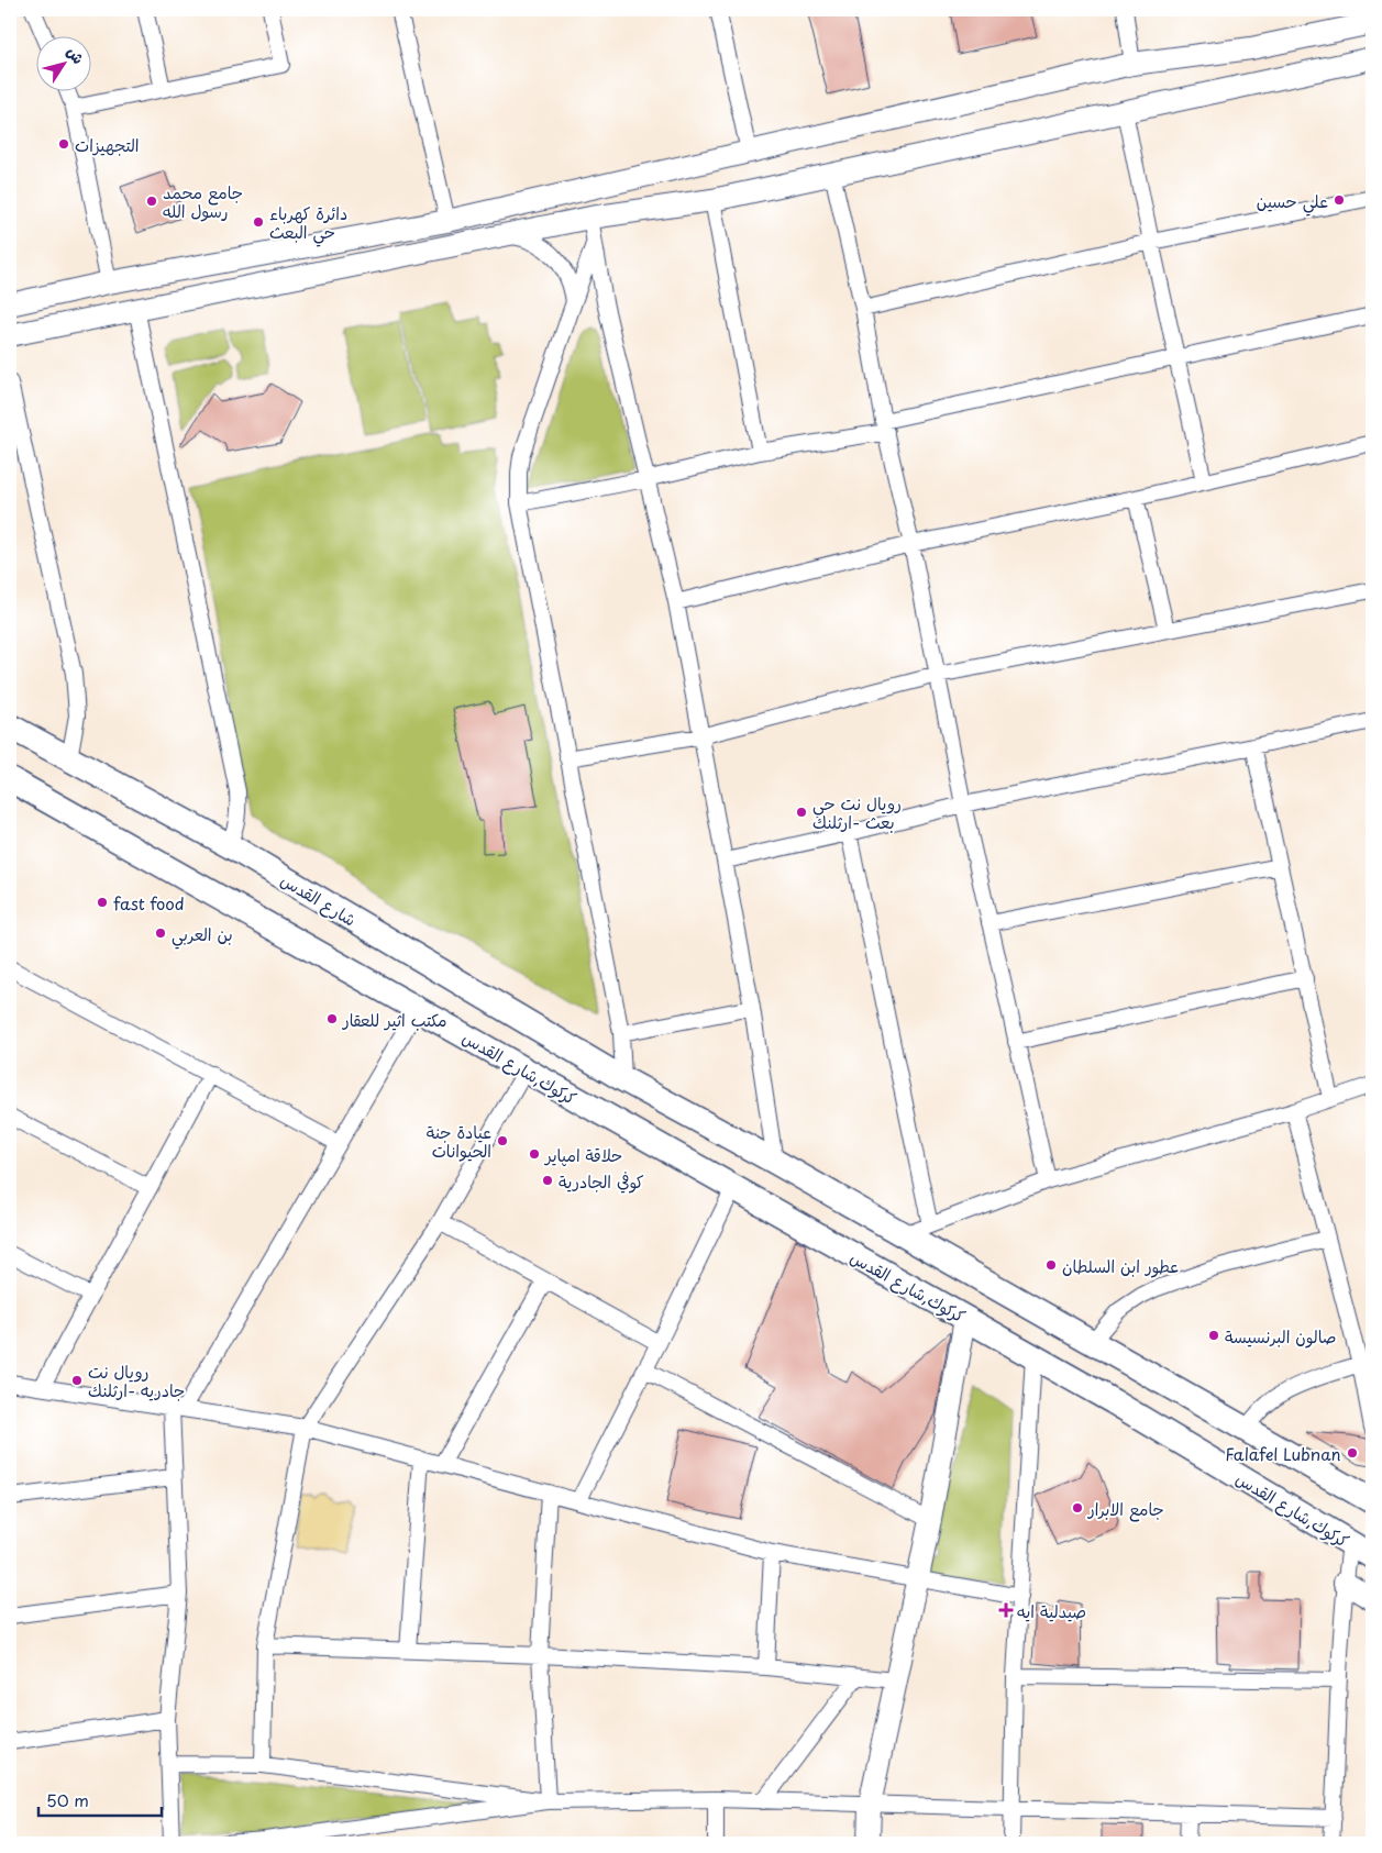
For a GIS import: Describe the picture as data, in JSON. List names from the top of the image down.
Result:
{
  "streets": {
    "main road": ["شارع القدس", "كركوك,شارع القدس"]
  },
  "places": {
    "other": [
      "التجهيزات",
      "علي حسين",
      "جامع محمد رسول الله",
      "دائرة كهرباء حي البعث",
      "رويال نت حي بعث -ارثلنك",
      "fast food",
      "بن العربي",
      "مكتب اثير للعقار",
      "عيادة جنة الحيوانات",
      "حلاقة امپاير",
      "كوفي الجادرية",
      "عطور ابن السلطان",
      "صالون البرنسيسة",
      "رويال نت جادريه -ارثلنك",
      "Falafel Lubnan",
      "جامع الابرار"
    ],
    "health": ["صیدلیة ایە"]
  },
  "scale_bar": "50 m",
  "north": "top right"
}
